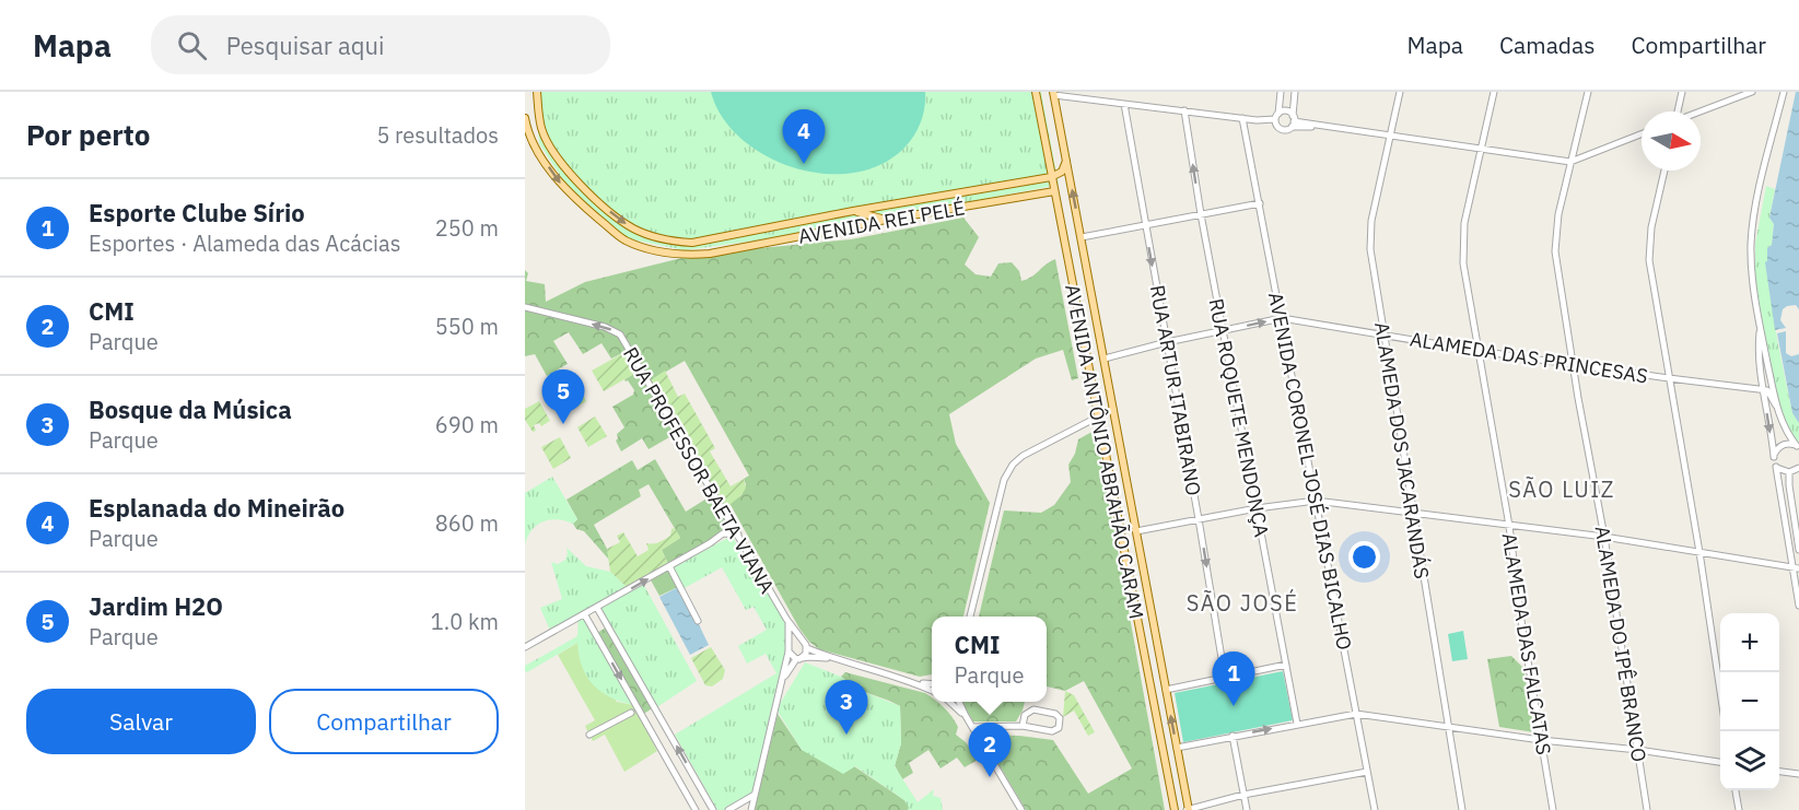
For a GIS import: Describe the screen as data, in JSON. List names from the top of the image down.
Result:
{
  "streets": {
    "main road": ["AVENIDA REI PELÉ", "AVENIDA ANTÔNIO ABRAHÃO CARAM"],
    "street": [
      "ALAMEDA DAS PRINCESAS",
      "RUA ARTUR ITABIRANO",
      "RUA ROQUETE MENDONÇA",
      "ALAMEDA DOS JACARANDÁS",
      "RUA PROFESSOR BAETA VIANA",
      "AVENIDA CORONEL JOSÉ DIAS BICALHO",
      "ALAMEDA DAS FALCATAS",
      "ALAMEDA DO IPÊ BRANCO"
    ]
  },
  "crossings": [
    ["AVENIDA REI PELÉ", "AVENIDA ANTÔNIO ABRAHÃO CARAM"],
    ["ALAMEDA DAS PRINCESAS", "RUA ARTUR ITABIRANO"],
    ["ALAMEDA DAS PRINCESAS", "RUA ROQUETE MENDONÇA"],
    ["ALAMEDA DAS PRINCESAS", "ALAMEDA DOS JACARANDÁS"],
    ["ALAMEDA DAS PRINCESAS", "AVENIDA ANTÔNIO ABRAHÃO CARAM"],
    ["ALAMEDA DAS PRINCESAS", "AVENIDA CORONEL JOSÉ DIAS BICALHO"],
    ["ALAMEDA DAS PRINCESAS", "ALAMEDA DAS FALCATAS"],
    ["ALAMEDA DAS PRINCESAS", "ALAMEDA DO IPÊ BRANCO"]
  ],
  "one_way": ["AVENIDA REI PELÉ", "RUA ARTUR ITABIRANO", "RUA PROFESSOR BAETA VIANA"],
  "districts": ["SÃO LUIZ", "SÃO JOSÉ"],
  "north": "right",
  "page": {
    "header": "Mapa",
    "search": "Pesquisar aqui",
    "nav": ["Mapa", "Camadas", "Compartilhar"],
    "heading": ["Por perto", "5 resultados"],
    "pins": [
      "4",
      "5",
      "1",
      "3",
      "2"
    ],
    "list": [
      {
        "mark": "1",
        "name": "Esporte Clube Sírio",
        "note": "Esportes · Alameda das Acácias",
        "value": "250 m"
      },
      {
        "mark": "2",
        "name": "CMI",
        "note": "Parque",
        "value": "550 m"
      },
      {
        "mark": "3",
        "name": "Bosque da Música",
        "note": "Parque",
        "value": "690 m"
      },
      {
        "mark": "4",
        "name": "Esplanada do Mineirão",
        "note": "Parque",
        "value": "860 m"
      },
      {
        "mark": "5",
        "name": "Jardim H2O",
        "note": "Parque",
        "value": "1.0 km"
      }
    ],
    "map_buttons": ["+", "−"],
    "popup": ["CMI", "Parque"],
    "buttons": ["Salvar", "Compartilhar"]
  }
}
